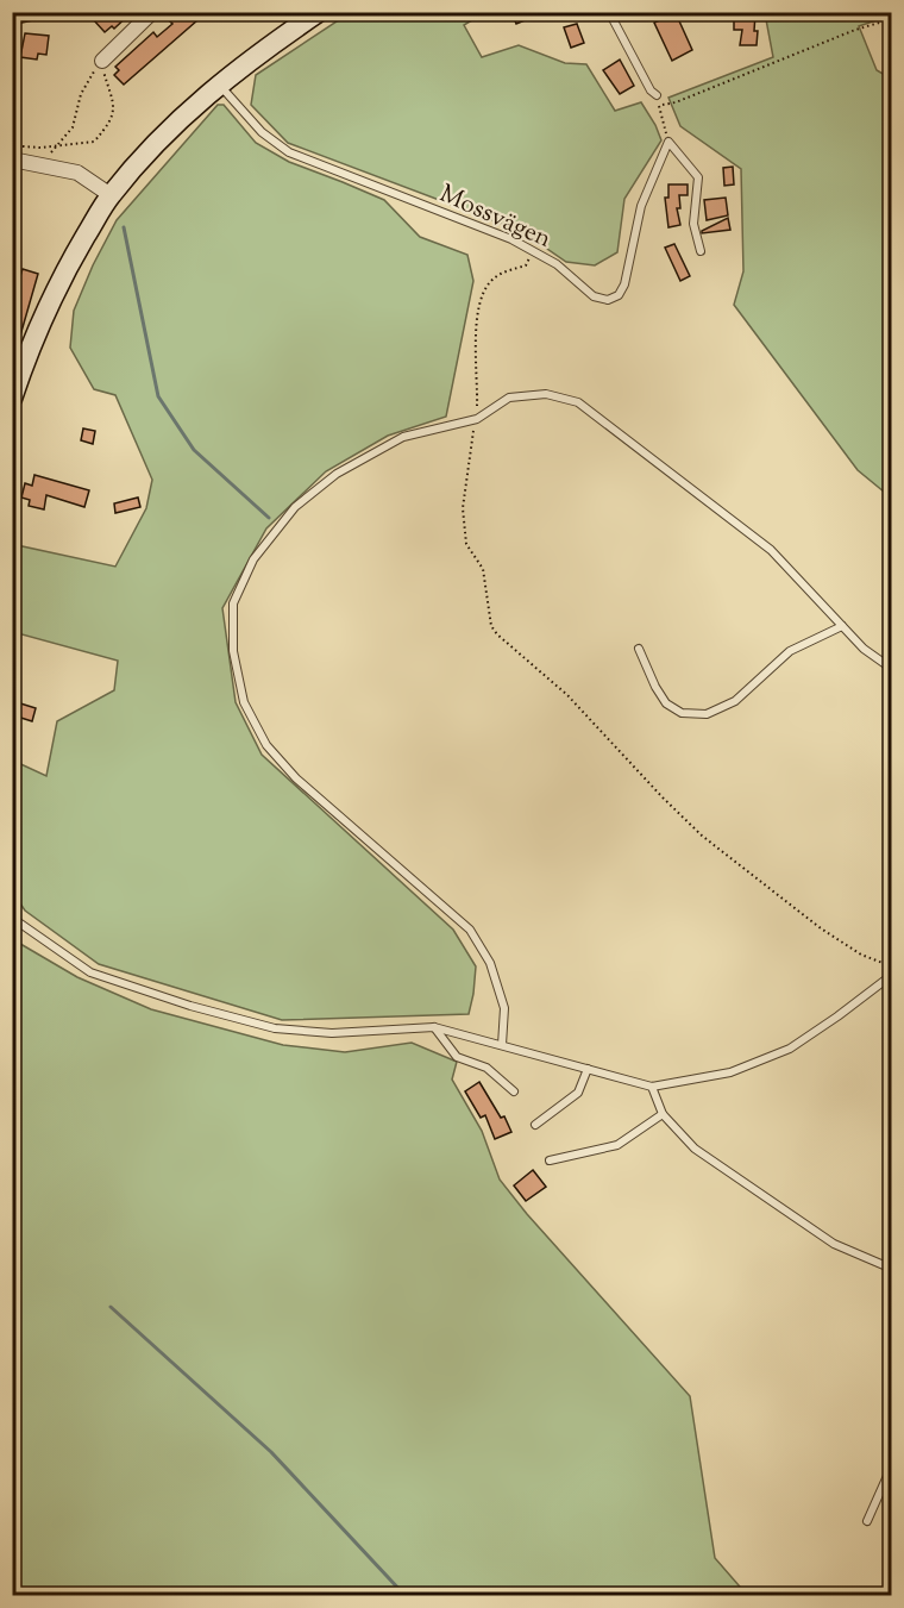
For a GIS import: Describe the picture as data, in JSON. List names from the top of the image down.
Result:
{
  "streets": {
    "lane": ["Mossvägen"]
  }
}
